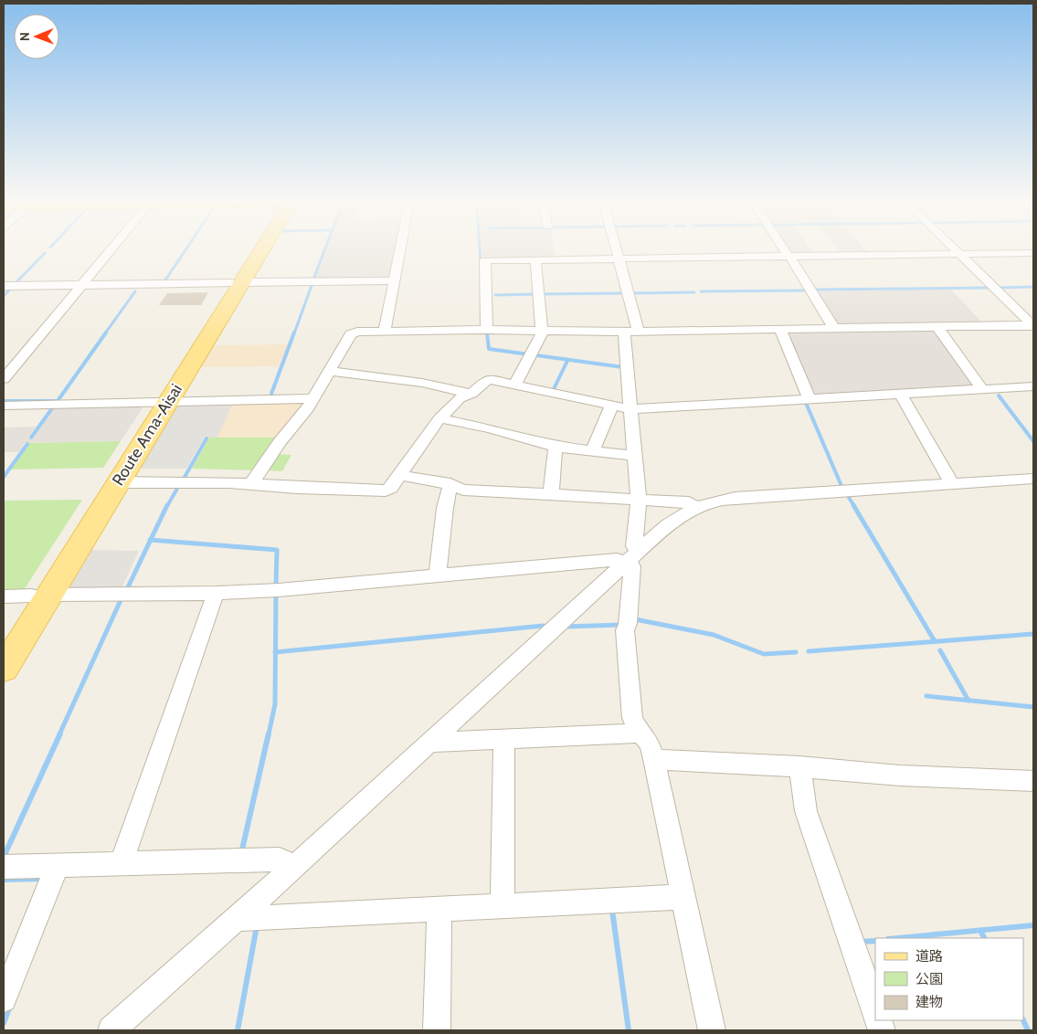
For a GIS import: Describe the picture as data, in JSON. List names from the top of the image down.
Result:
{
  "streets": {
    "main road": ["Route Ama-Aisai"]
  },
  "legend": ["道路", "公園", "建物"],
  "north": "left"
}
